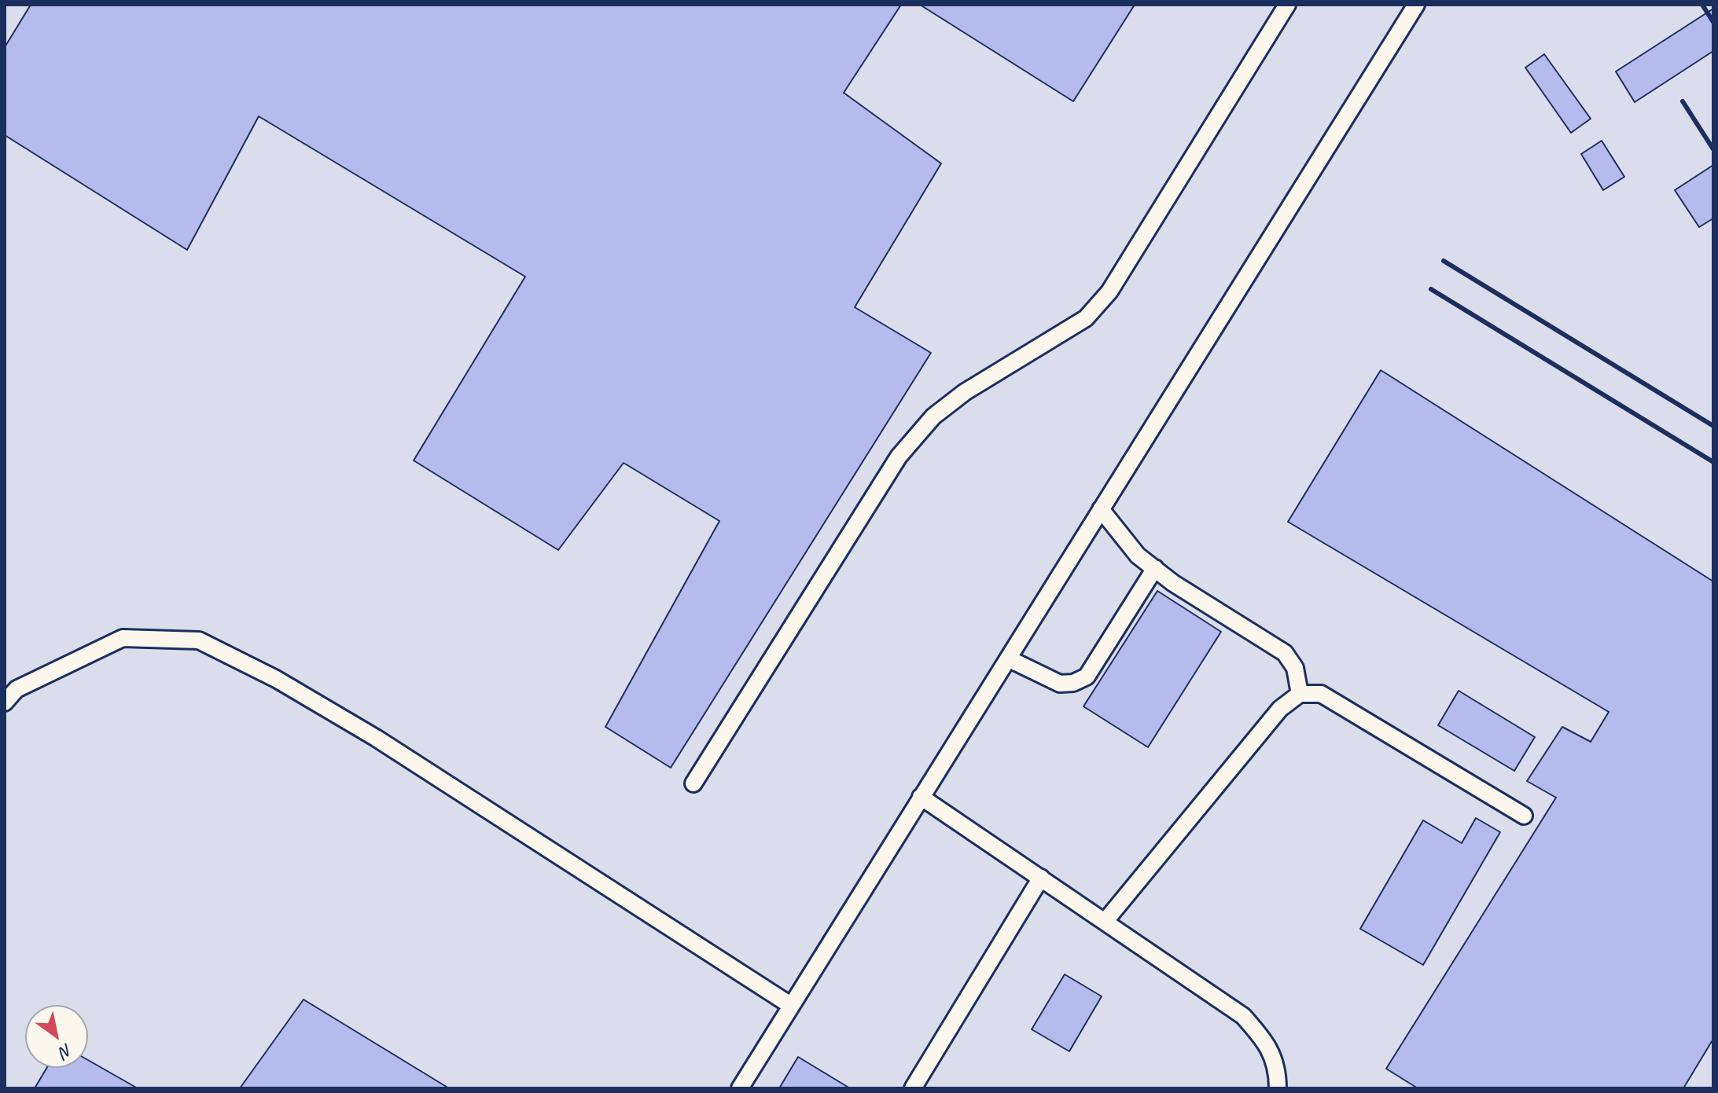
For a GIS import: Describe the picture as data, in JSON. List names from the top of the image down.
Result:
{
  "north": "bottom right"
}
